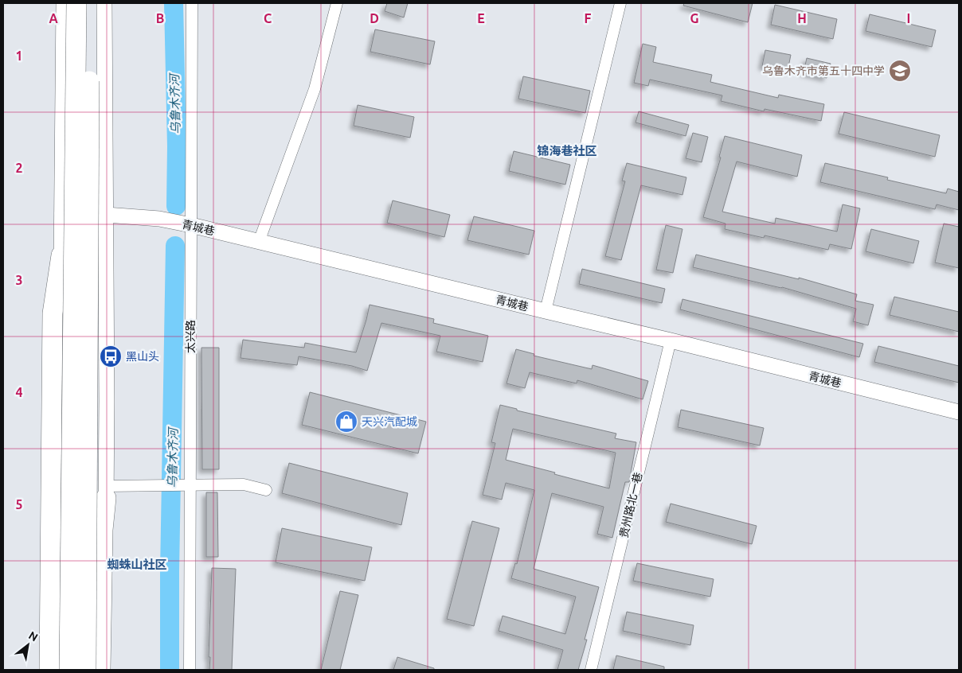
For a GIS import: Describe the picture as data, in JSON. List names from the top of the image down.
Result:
{
  "streets": {
    "main road": ["青城巷"],
    "street": ["太兴路", "贵州路北一巷"]
  },
  "crossings": [
    ["青城巷", "太兴路"],
    ["青城巷", "贵州路北一巷"]
  ],
  "districts": ["锦海巷社区", "蜘蛛山社区"],
  "water": ["乌鲁木齐河"],
  "places": {
    "school or university": ["乌鲁木齐市第五十四中学"],
    "bus stop": ["黑山头"],
    "shop": ["天兴汽配城"]
  },
  "north": "top right",
  "grid": {
    "columns": [
      "A",
      "B",
      "C",
      "D",
      "E",
      "F",
      "G",
      "H",
      "I"
    ],
    "rows": [
      "1",
      "2",
      "3",
      "4",
      "5"
    ]
  }
}
